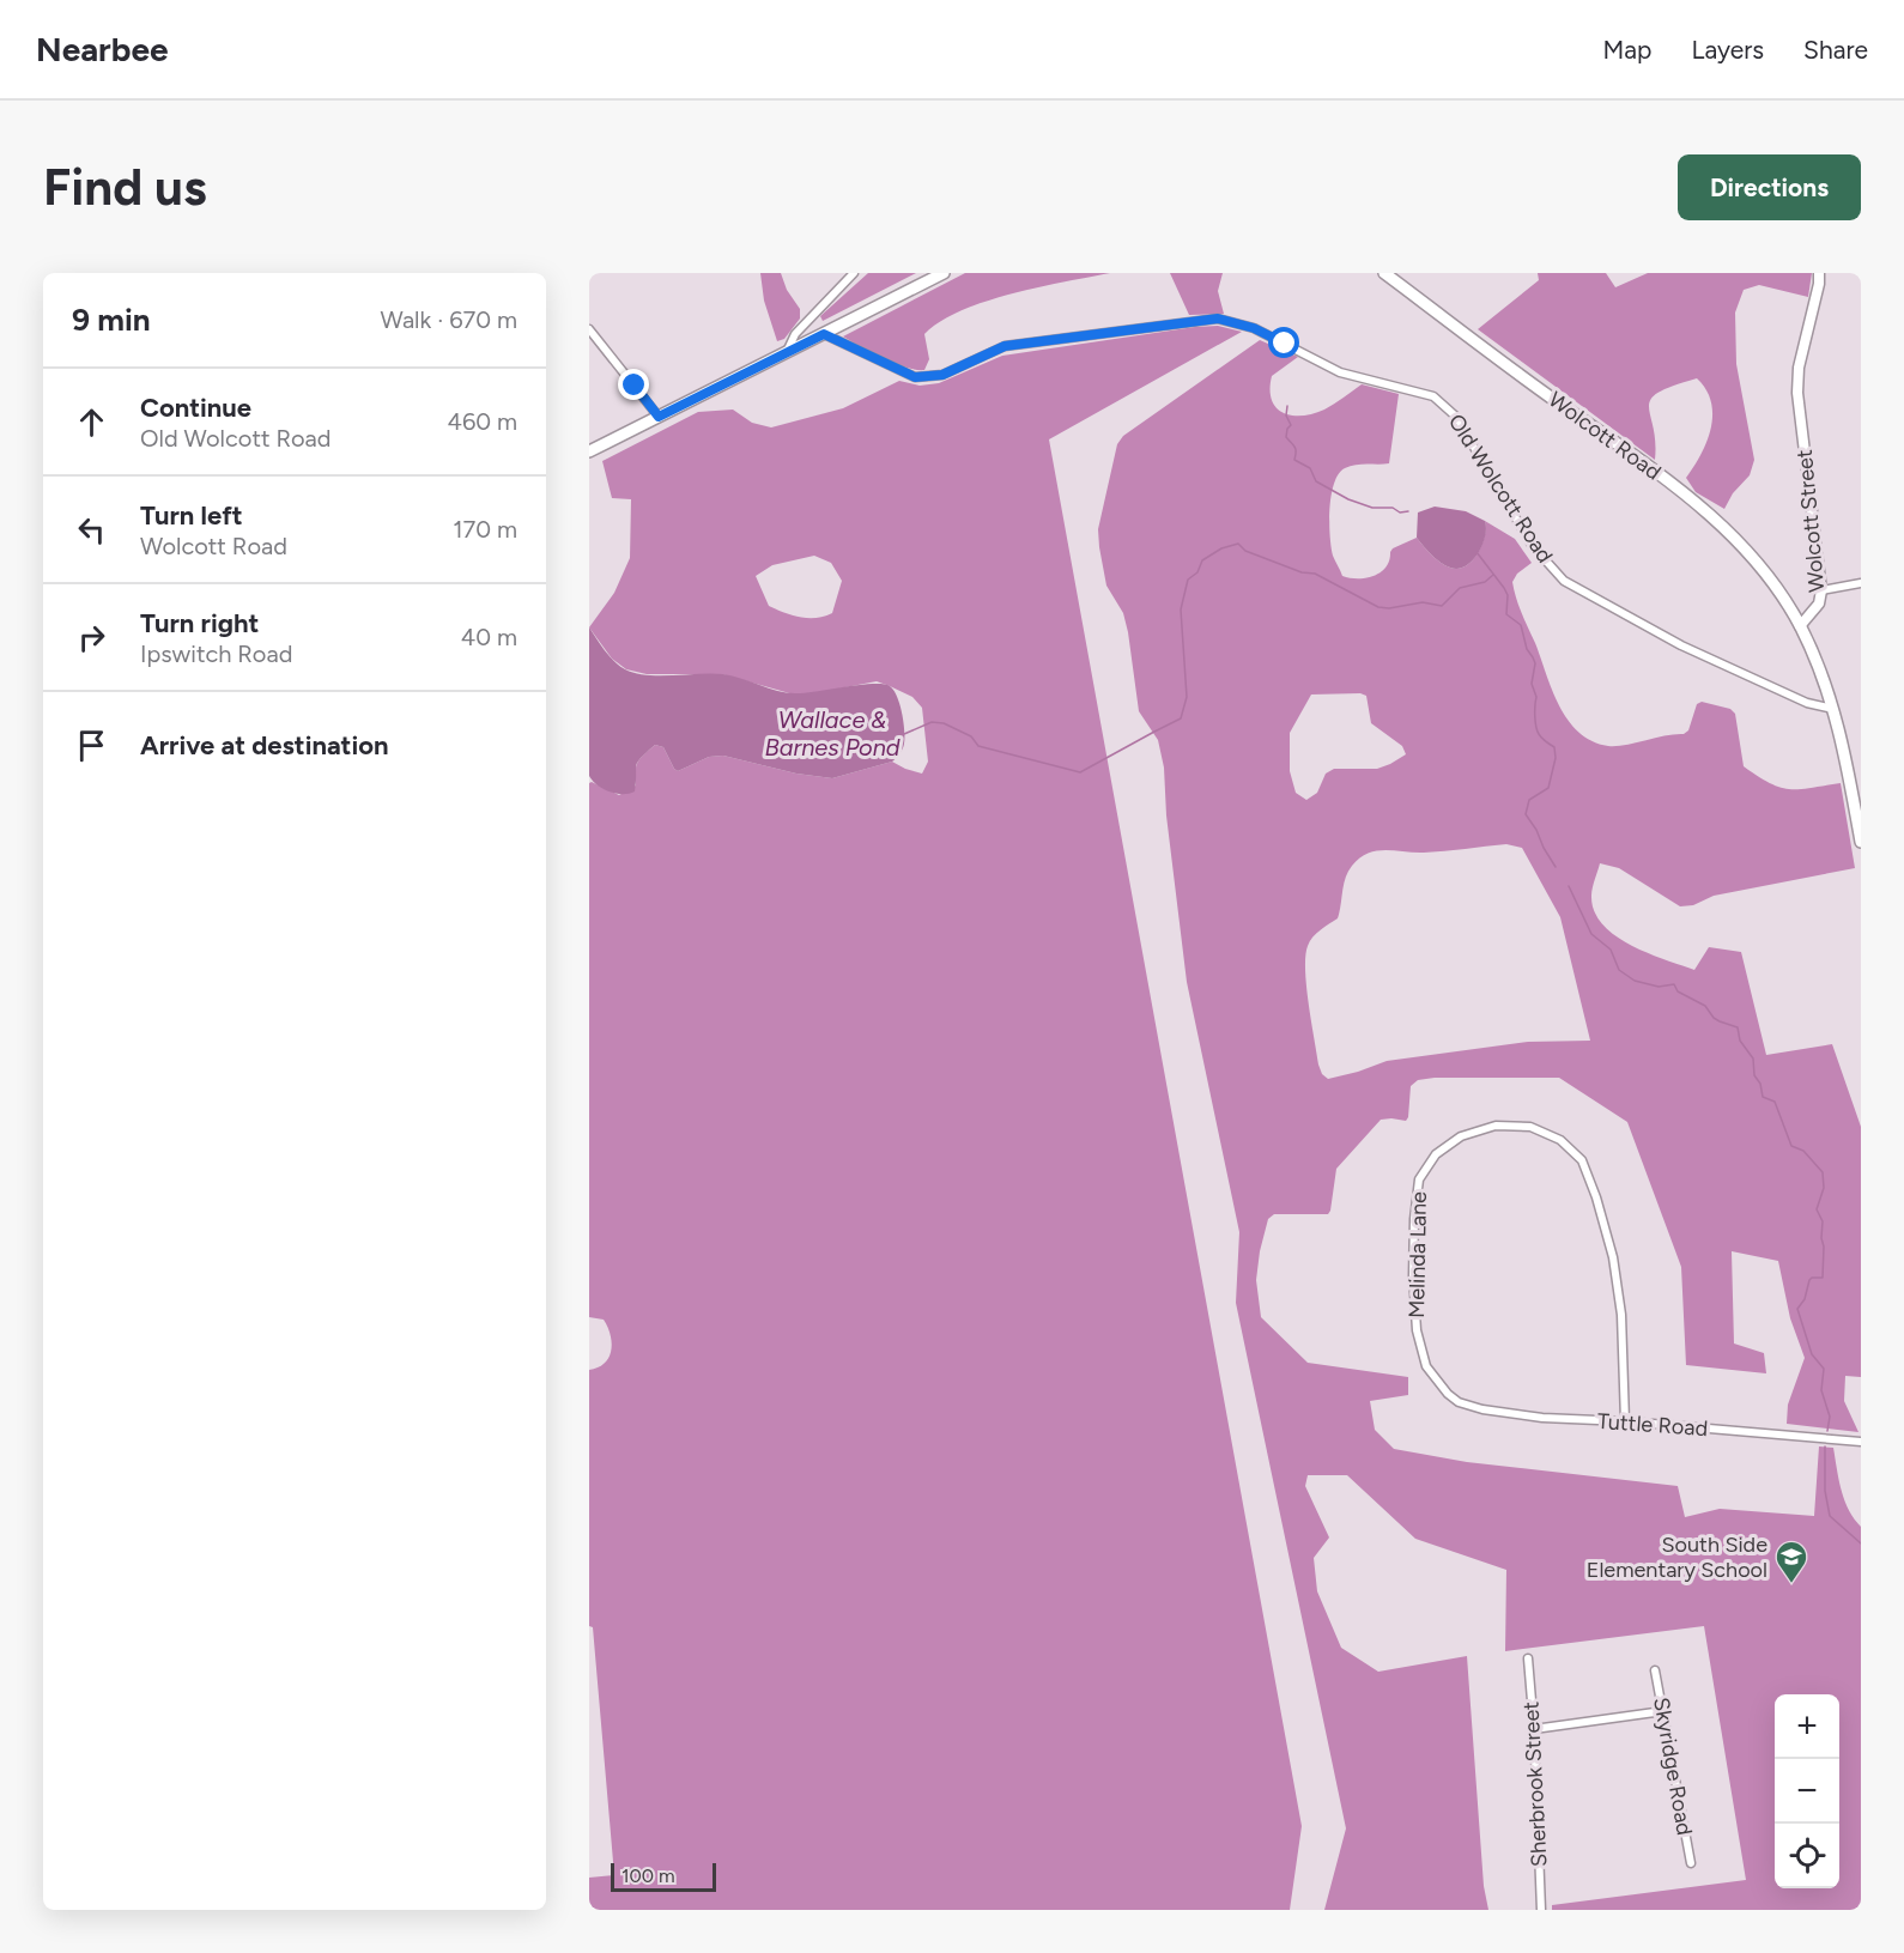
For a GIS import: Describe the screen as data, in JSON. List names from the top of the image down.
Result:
{
  "streets": {
    "main road": ["Wolcott Road", "Wolcott Street"],
    "street": [
      "Old Wolcott Road",
      "Melinda Lane",
      "Tuttle Road",
      "Skyridge Road",
      "Sherbrook Street"
    ]
  },
  "crossings": [
    ["Wolcott Road", "Wolcott Street"],
    ["Melinda Lane", "Tuttle Road"]
  ],
  "water": ["Wallace & Barnes Pond"],
  "places": {
    "school or university": ["South Side Elementary School"]
  },
  "scale_bar": "100 m",
  "page": {
    "header": "Nearbee",
    "nav": ["Map", "Layers", "Share"],
    "buttons": "Directions",
    "title": "Find us",
    "heading": ["9 min", "Walk · 670 m"],
    "list": [
      ["Continue", "Old Wolcott Road", "460 m"],
      ["Turn left", "Wolcott Road", "170 m"],
      ["Turn right", "Ipswitch Road", "40 m"],
      "Arrive at destination"
    ],
    "map_buttons": ["+", "−"],
    "scale": "100 m"
  }
}
